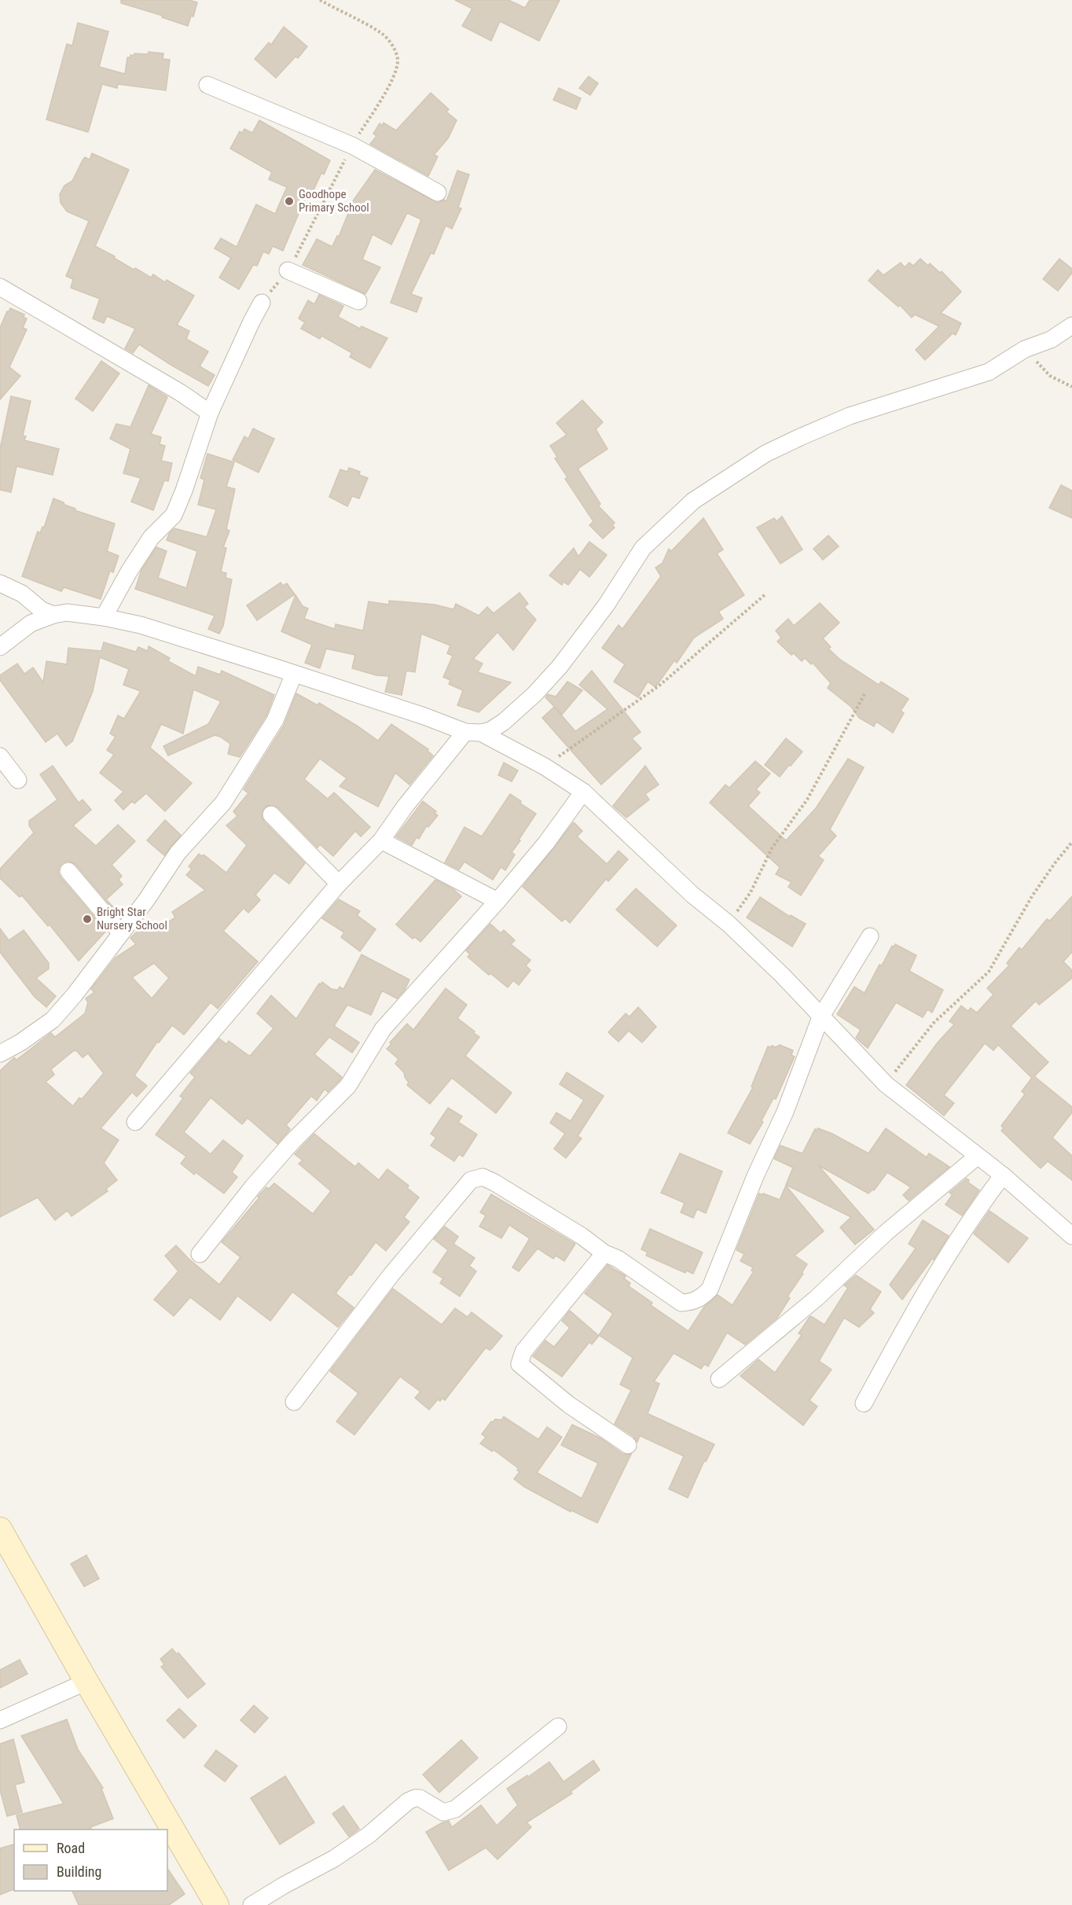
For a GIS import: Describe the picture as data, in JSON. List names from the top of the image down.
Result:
{
  "places": ["Goodhope Primary School", "Bright Star Nursery School"],
  "legend": ["Road", "Building"]
}
